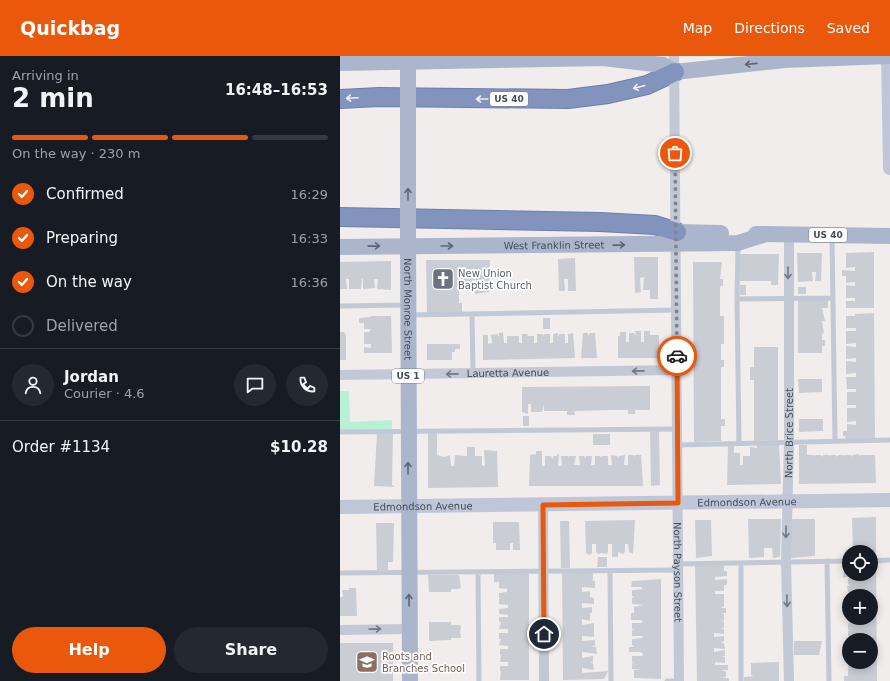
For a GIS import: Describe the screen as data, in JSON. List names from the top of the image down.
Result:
{
  "streets": {
    "highway": ["US 40"],
    "main road": [
      "West Franklin Street",
      "North Monroe Street",
      "US 1",
      "Edmondson Avenue"
    ],
    "street": ["Lauretta Avenue", "North Brice Street", "North Payson Street"]
  },
  "crossings": [
    ["US 40", "West Franklin Street"],
    ["US 40", "North Payson Street"],
    ["West Franklin Street", "North Monroe Street"],
    ["West Franklin Street", "North Brice Street"],
    ["West Franklin Street", "North Payson Street"],
    ["North Monroe Street", "Lauretta Avenue"],
    ["North Monroe Street", "Edmondson Avenue"],
    ["Lauretta Avenue", "North Payson Street"],
    ["North Brice Street", "Edmondson Avenue"],
    ["Edmondson Avenue", "North Payson Street"]
  ],
  "one_way": [
    "West Franklin Street",
    "North Monroe Street",
    "Lauretta Avenue",
    "North Brice Street"
  ],
  "places": {
    "church": ["New Union Baptist Church"],
    "school or university": ["Roots and Branches School"]
  },
  "page": {
    "header": "Quickbag",
    "nav": ["Map", "Directions", "Saved"],
    "heading": ["2 min", "Arriving in", "16:48–16:53"],
    "panel": [
      "Jordan",
      "Courier · 4.6",
      "Order #1134",
      "$10.28"
    ],
    "bar": "On the way · 230 m",
    "list": [
      ["Confirmed", "16:29"],
      ["Preparing", "16:33"],
      ["On the way", "16:36"],
      "Delivered"
    ],
    "map_buttons": ["+", "−"],
    "buttons": ["Help", "Share"]
  }
}
